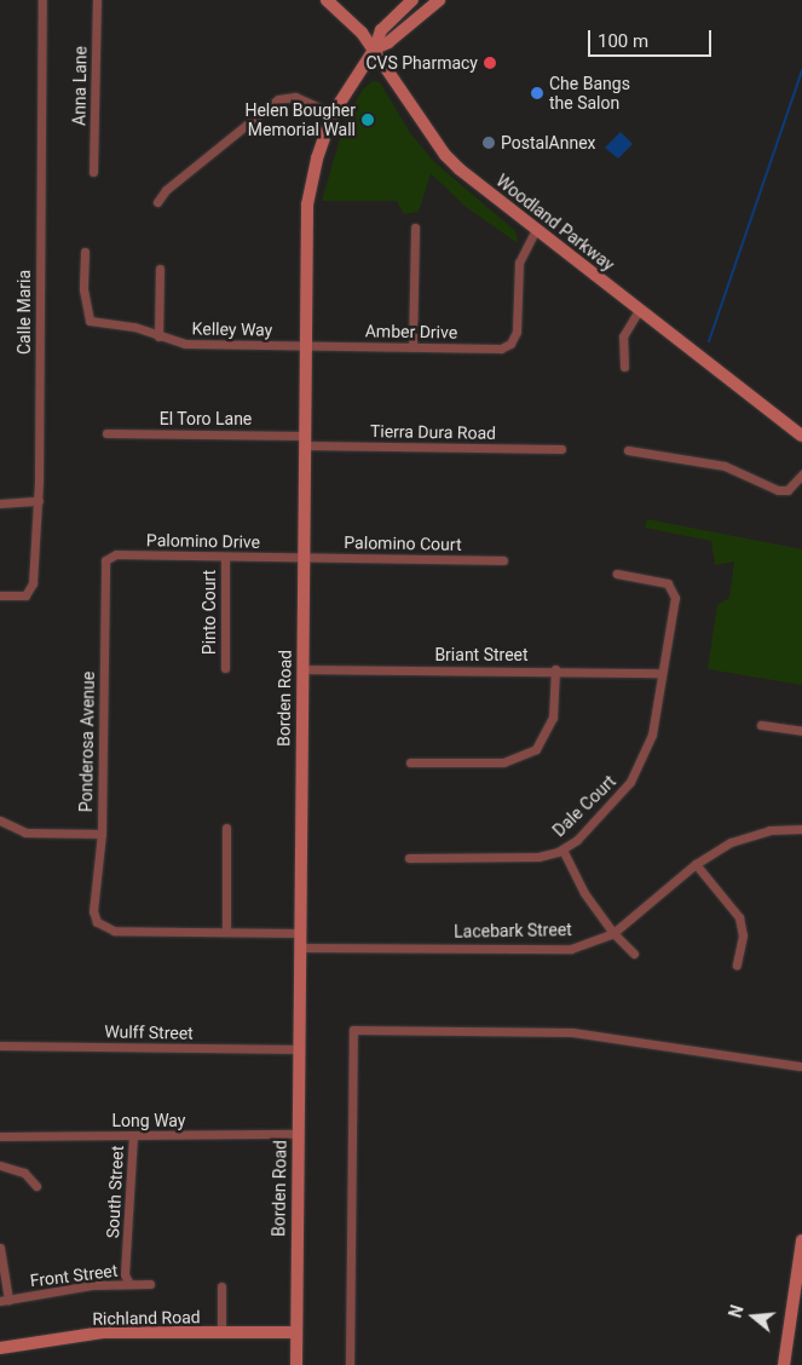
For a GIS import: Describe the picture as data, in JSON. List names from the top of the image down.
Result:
{
  "streets": {
    "main road": ["Woodland Parkway", "Borden Road", "Richland Road"],
    "street": [
      "Anna Lane",
      "Calle Maria",
      "Kelley Way",
      "Amber Drive",
      "El Toro Lane",
      "Tierra Dura Road",
      "Palomino Drive",
      "Palomino Court",
      "Pinto Court",
      "Briant Street",
      "Ponderosa Avenue",
      "Dale Court",
      "Lacebark Street",
      "Wulff Street",
      "Long Way",
      "South Street",
      "Front Street"
    ]
  },
  "crossings": [
    ["Woodland Parkway", "Amber Drive"],
    ["Woodland Parkway", "Borden Road"],
    ["Kelley Way", "Amber Drive"],
    ["Kelley Way", "Borden Road"],
    ["Amber Drive", "Borden Road"],
    ["El Toro Lane", "Tierra Dura Road"],
    ["El Toro Lane", "Borden Road"],
    ["Tierra Dura Road", "Borden Road"],
    ["Palomino Drive", "Palomino Court"],
    ["Palomino Drive", "Pinto Court"],
    ["Palomino Drive", "Borden Road"],
    ["Palomino Drive", "Ponderosa Avenue"],
    ["Palomino Court", "Borden Road"],
    ["Briant Street", "Borden Road"],
    ["Briant Street", "Dale Court"],
    ["Borden Road", "Lacebark Street"],
    ["Borden Road", "Wulff Street"],
    ["Borden Road", "Long Way"],
    ["Borden Road", "Richland Road"],
    ["Long Way", "South Street"],
    ["South Street", "Front Street"]
  ],
  "places": [
    "CVS Pharmacy",
    "Che Bangs the Salon",
    "Helen Bougher Memorial Wall",
    "PostalAnnex"
  ],
  "scale_bar": "100 m",
  "north": "left"
}
